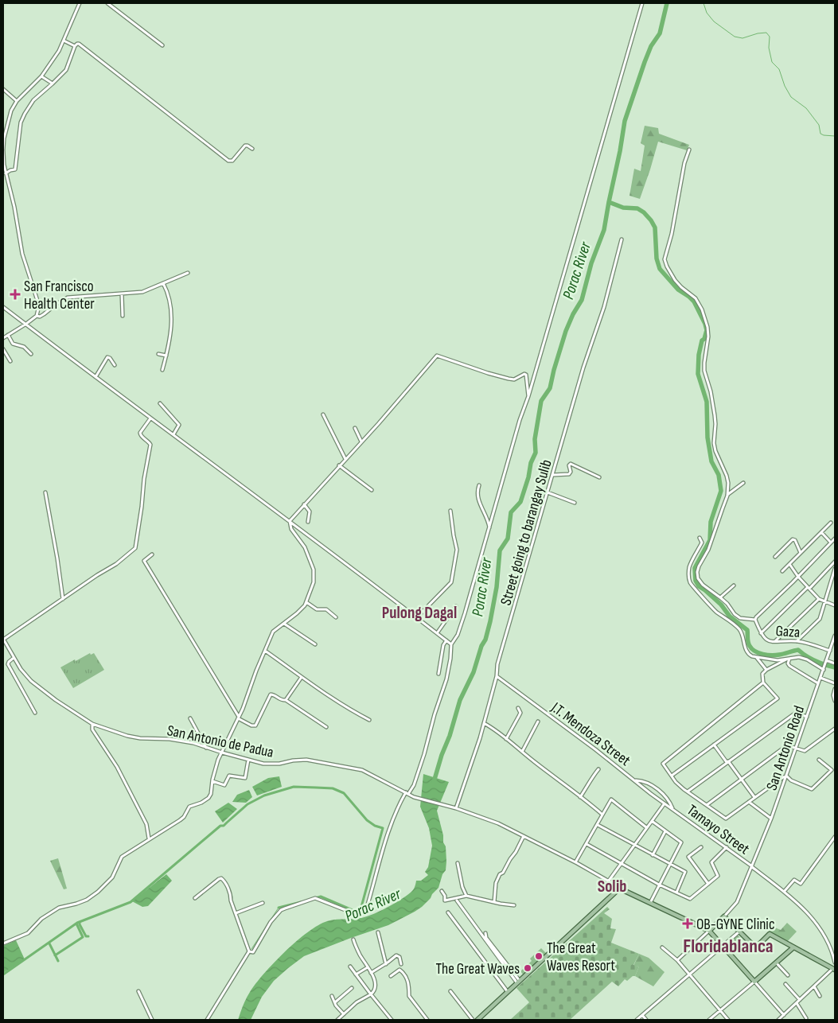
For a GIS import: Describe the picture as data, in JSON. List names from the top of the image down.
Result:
{
  "streets": {
    "street": [
      "Street going to barangay Sulib",
      "Gaza",
      "J.T. Mendoza Street",
      "San Antonio de Padua",
      "San Antonio Road",
      "Tamayo Street"
    ]
  },
  "crossings": [
    ["Street going to barangay Sulib", "J.T. Mendoza Street"],
    ["Street going to barangay Sulib", "San Antonio de Padua"],
    ["Gaza", "San Antonio Road"],
    ["J.T. Mendoza Street", "Tamayo Street"],
    ["San Antonio Road", "Tamayo Street"]
  ],
  "districts": ["Pulong Dagal", "Solib", "Floridablanca"],
  "water": ["Porac River"],
  "places": {
    "health": ["San Francisco Health Center", "OB-GYNE Clinic"],
    "other": ["The Great Waves Resort", "The Great Waves"]
  }
}
